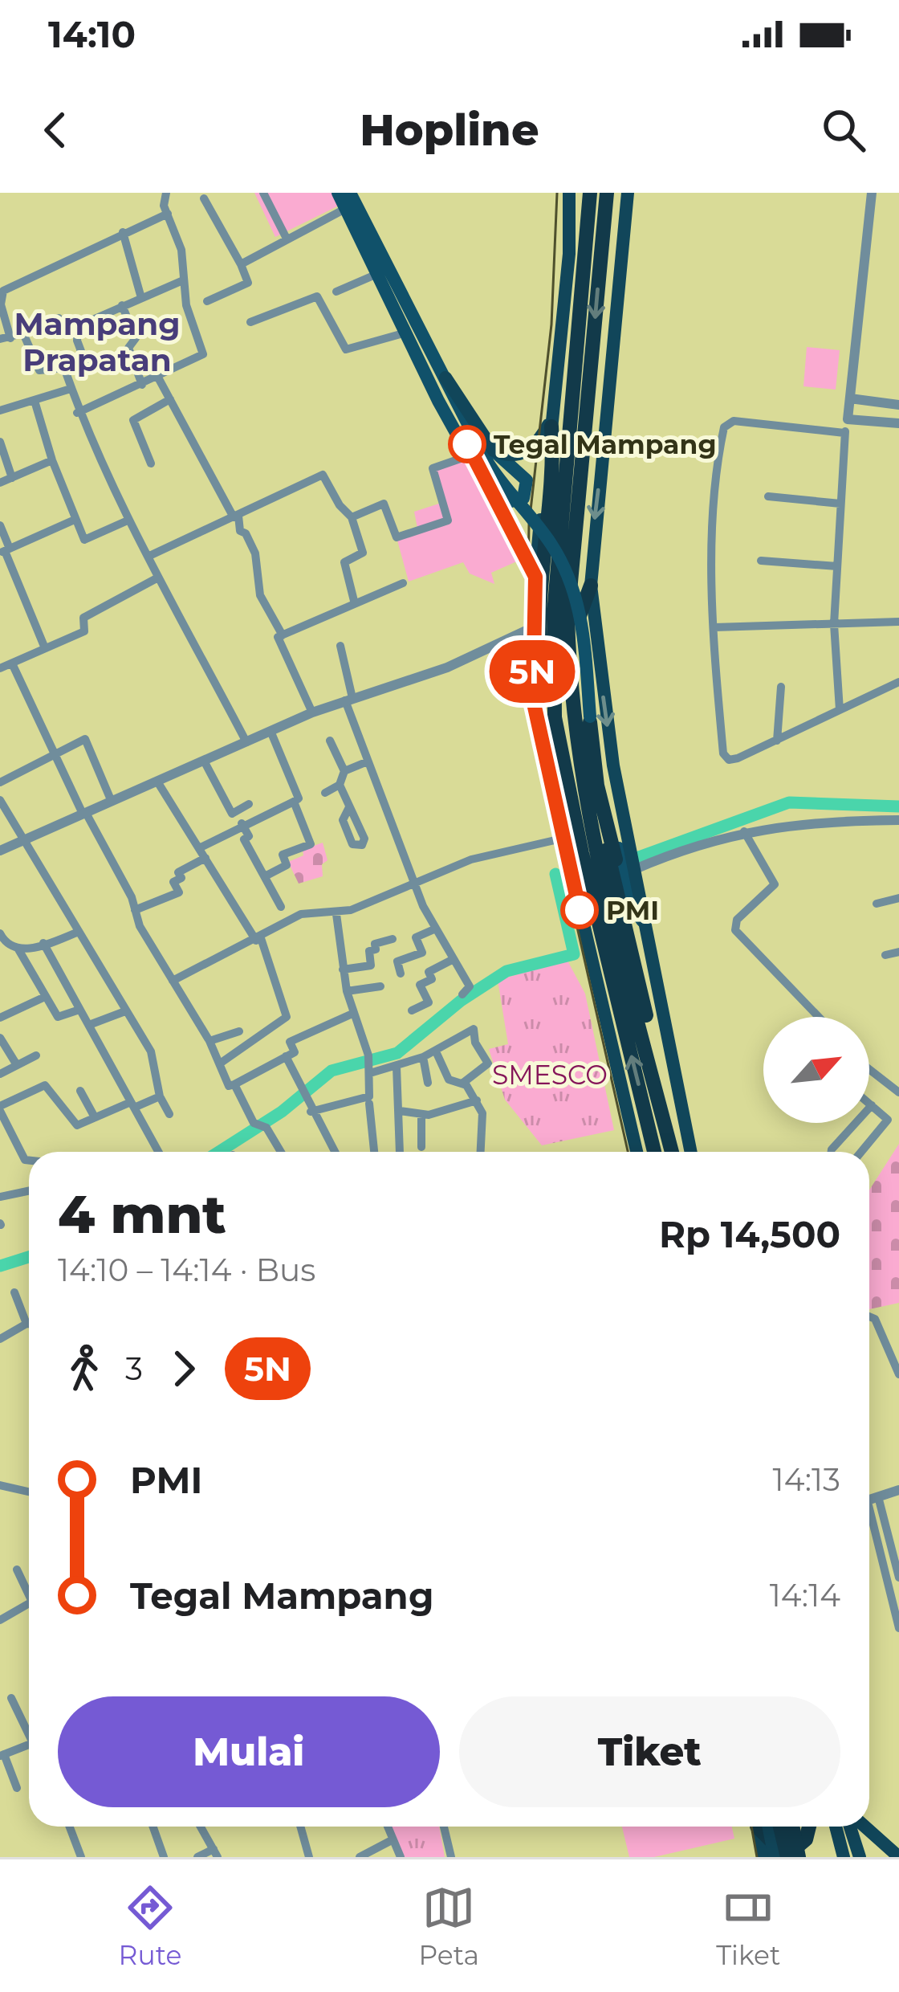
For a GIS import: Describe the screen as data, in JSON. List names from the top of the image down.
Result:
{
  "districts": ["Mampang Prapatan"],
  "parks": ["SMESCO"],
  "places": ["Tegal Mampang", "PMI"],
  "lines": ["bus line 5N"],
  "north": "top right",
  "page": {
    "status": "14:10",
    "header": "Hopline",
    "on_map": "5N",
    "heading": ["4 mnt", "14:10 – 14:14 · Bus", "Rp 14,500"],
    "legs": ["3", "5N"],
    "list": [
      {
        "name": "PMI",
        "value": "14:13"
      },
      {
        "name": "Tegal Mampang",
        "value": "14:14"
      }
    ],
    "buttons": ["Mulai", "Tiket"],
    "tabs": ["Rute", "Peta", "Tiket"]
  }
}
